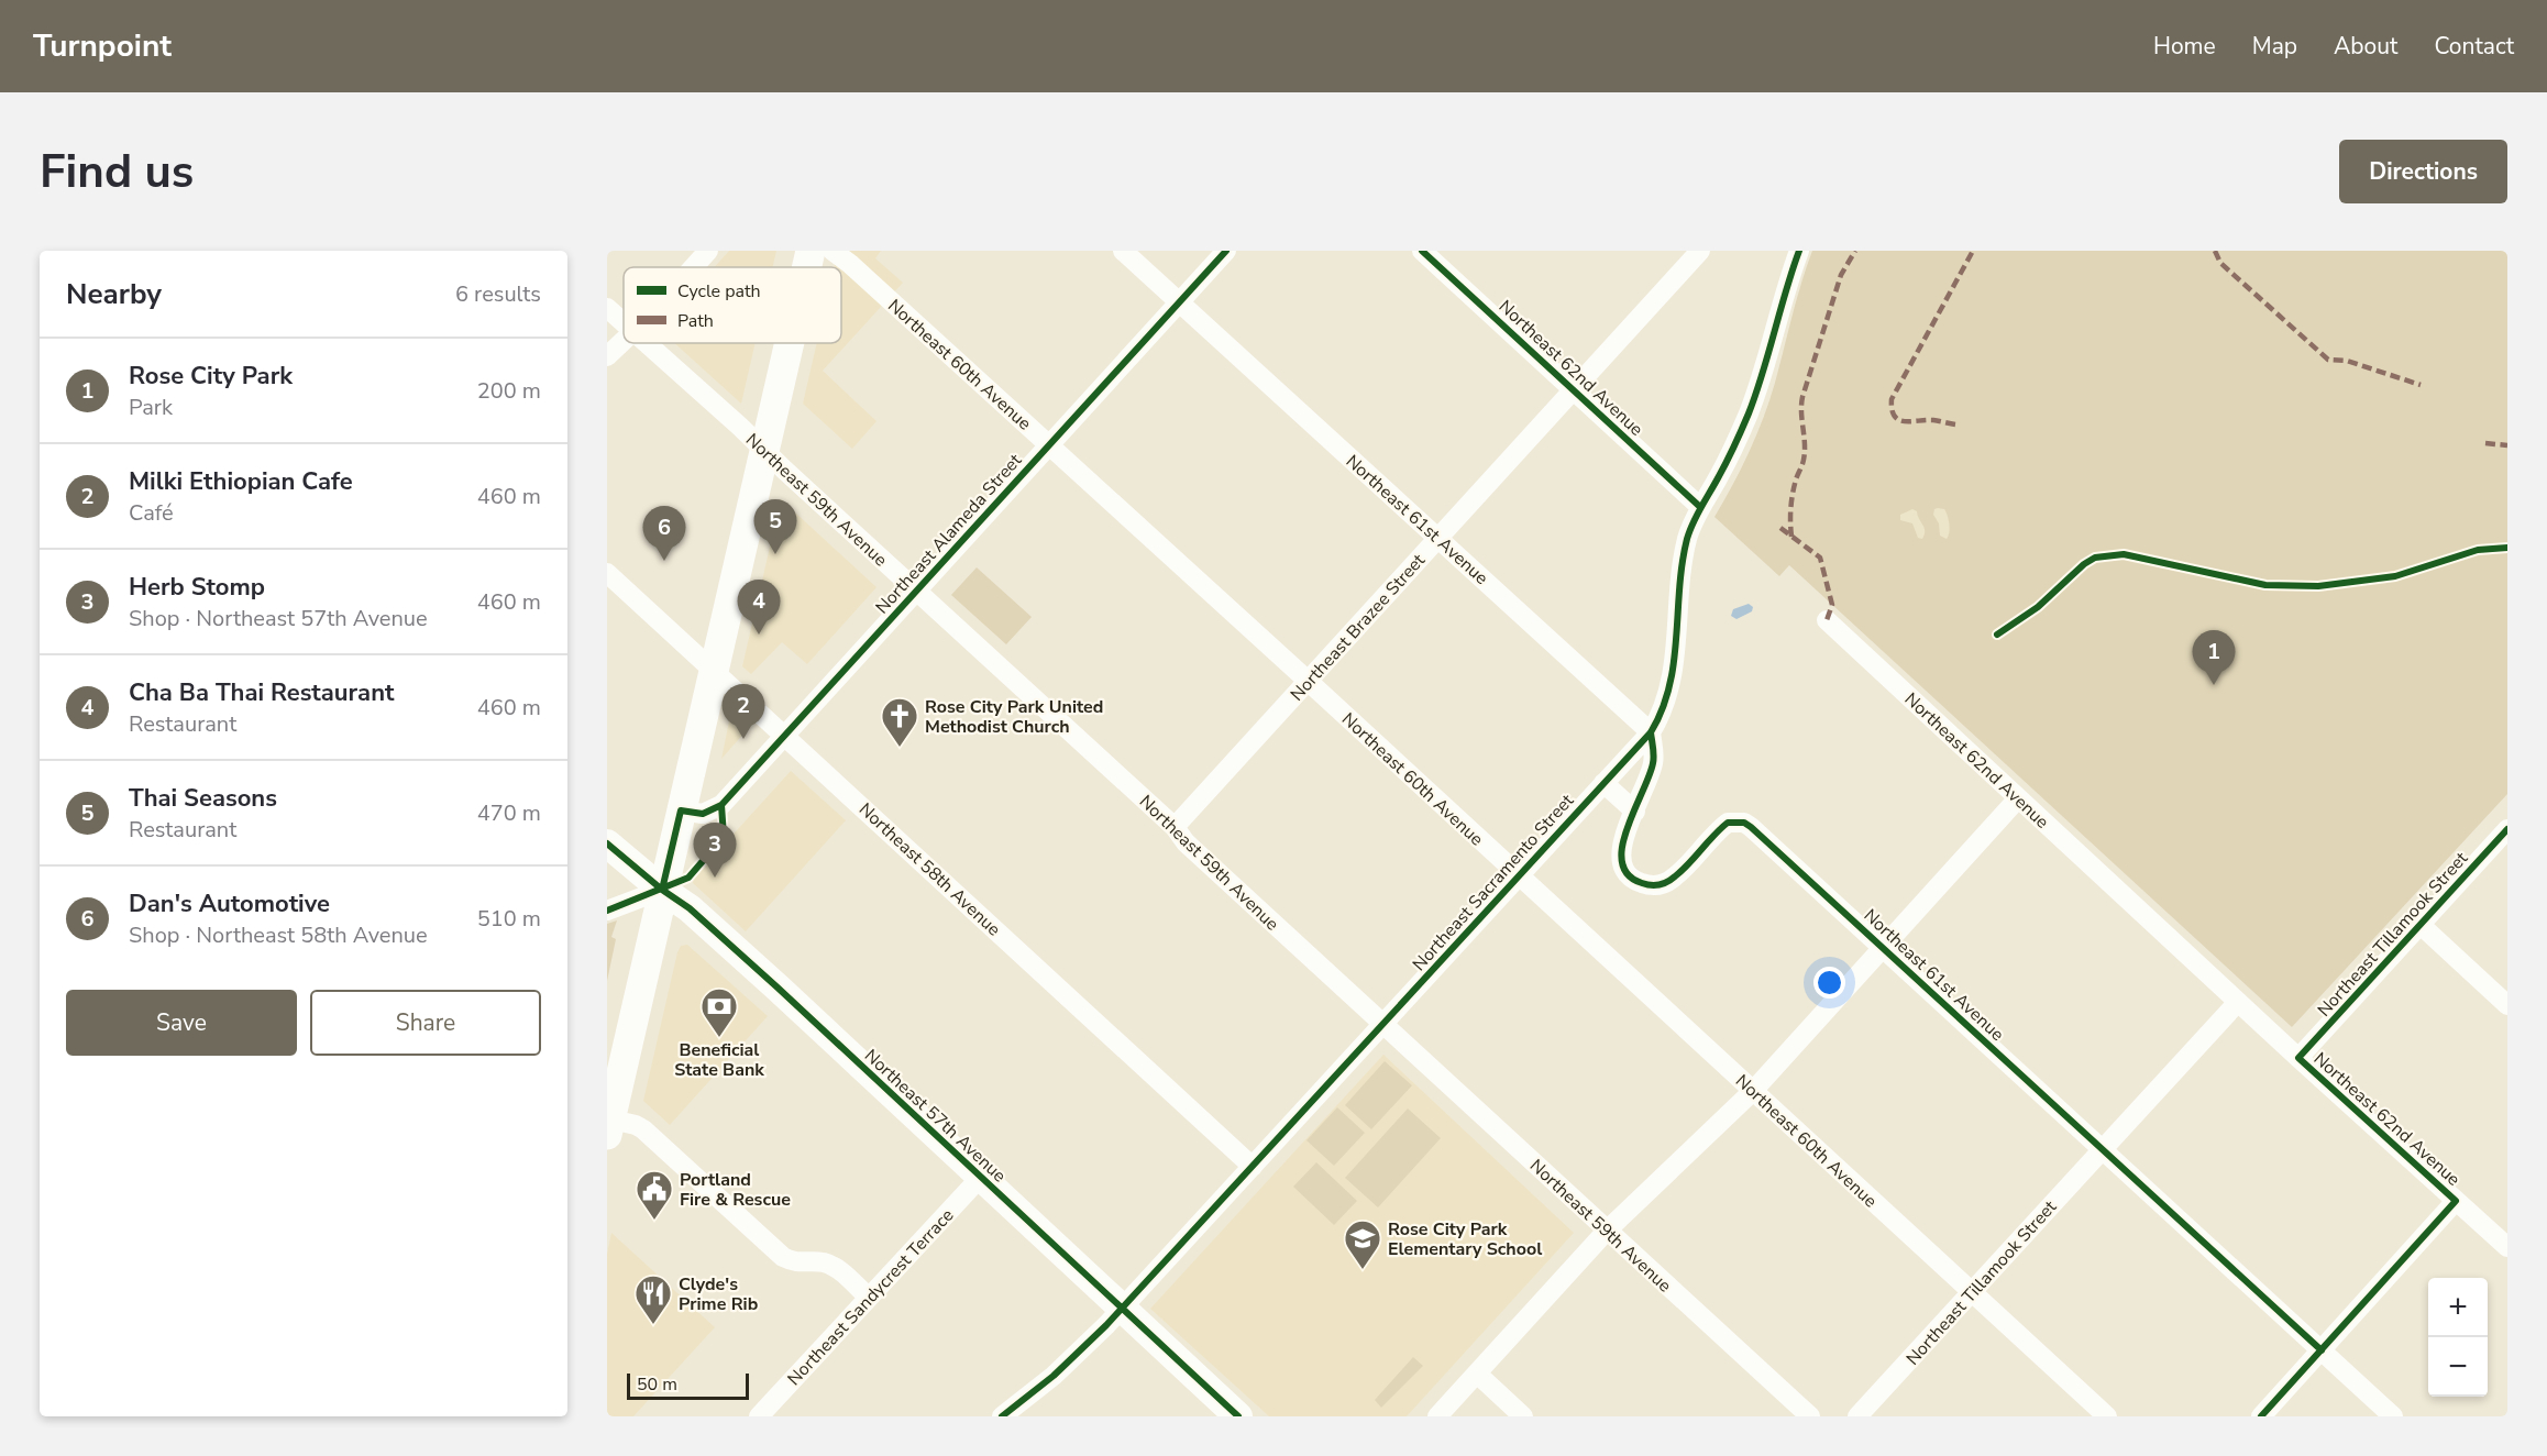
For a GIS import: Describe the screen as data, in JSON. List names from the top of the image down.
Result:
{
  "streets": {
    "main road": ["Northeast 57th Avenue"],
    "street": [
      "Northeast 60th Avenue",
      "Northeast 62nd Avenue",
      "Northeast 59th Avenue",
      "Northeast 61st Avenue",
      "Northeast Alameda Street",
      "Northeast Brazee Street",
      "Northeast 58th Avenue",
      "Northeast Sacramento Street",
      "Northeast Tillamook Street",
      "Northeast Sandycrest Terrace"
    ]
  },
  "crossings": [
    ["Northeast 60th Avenue", "Northeast Alameda Street"],
    ["Northeast 60th Avenue", "Northeast Brazee Street"],
    ["Northeast 60th Avenue", "Northeast Sacramento Street"],
    ["Northeast 60th Avenue", "Northeast Tillamook Street"],
    ["Northeast 62nd Avenue", "Northeast Brazee Street"],
    ["Northeast 62nd Avenue", "Northeast Sacramento Street"],
    ["Northeast 62nd Avenue", "Northeast Tillamook Street"],
    ["Northeast 59th Avenue", "Northeast Alameda Street"],
    ["Northeast 59th Avenue", "Northeast Brazee Street"],
    ["Northeast 59th Avenue", "Northeast Sacramento Street"],
    ["Northeast 61st Avenue", "Northeast Alameda Street"],
    ["Northeast 61st Avenue", "Northeast Brazee Street"],
    ["Northeast 61st Avenue", "Northeast Sacramento Street"],
    ["Northeast 61st Avenue", "Northeast Tillamook Street"],
    ["Northeast Alameda Street", "Northeast 58th Avenue"],
    ["Northeast 58th Avenue", "Northeast Sacramento Street"],
    ["Northeast Sacramento Street", "Northeast 57th Avenue"],
    ["Northeast 57th Avenue", "Northeast Sandycrest Terrace"]
  ],
  "places": {
    "church": ["Rose City Park United Methodist Church"],
    "bank": ["Beneficial State Bank"],
    "public building": ["Portland Fire & Rescue"],
    "school or university": ["Rose City Park Elementary School"],
    "restaurant": ["Clyde's Prime Rib"]
  },
  "legend": ["Cycle path", "Path"],
  "scale_bar": "50 m",
  "page": {
    "header": "Turnpoint",
    "nav": [
      "Home",
      "Map",
      "About",
      "Contact"
    ],
    "buttons": [
      "Directions",
      ["Save", "Share"]
    ],
    "title": "Find us",
    "heading": ["Nearby", "6 results"],
    "list": [
      {
        "mark": "1",
        "name": "Rose City Park",
        "note": "Park",
        "value": "200 m"
      },
      {
        "mark": "2",
        "name": "Milki Ethiopian Cafe",
        "note": "Café",
        "value": "460 m"
      },
      {
        "mark": "3",
        "name": "Herb Stomp",
        "note": "Shop · Northeast 57th Avenue",
        "value": "460 m"
      },
      {
        "mark": "4",
        "name": "Cha Ba Thai Restaurant",
        "note": "Restaurant",
        "value": "460 m"
      },
      {
        "mark": "5",
        "name": "Thai Seasons",
        "note": "Restaurant",
        "value": "470 m"
      },
      {
        "mark": "6",
        "name": "Dan's Automotive",
        "note": "Shop · Northeast 58th Avenue",
        "value": "510 m"
      }
    ],
    "pins": [
      "5",
      "6",
      "4",
      "1",
      "2",
      "3"
    ],
    "map_buttons": ["+", "−"],
    "scale": "50 m"
  }
}
